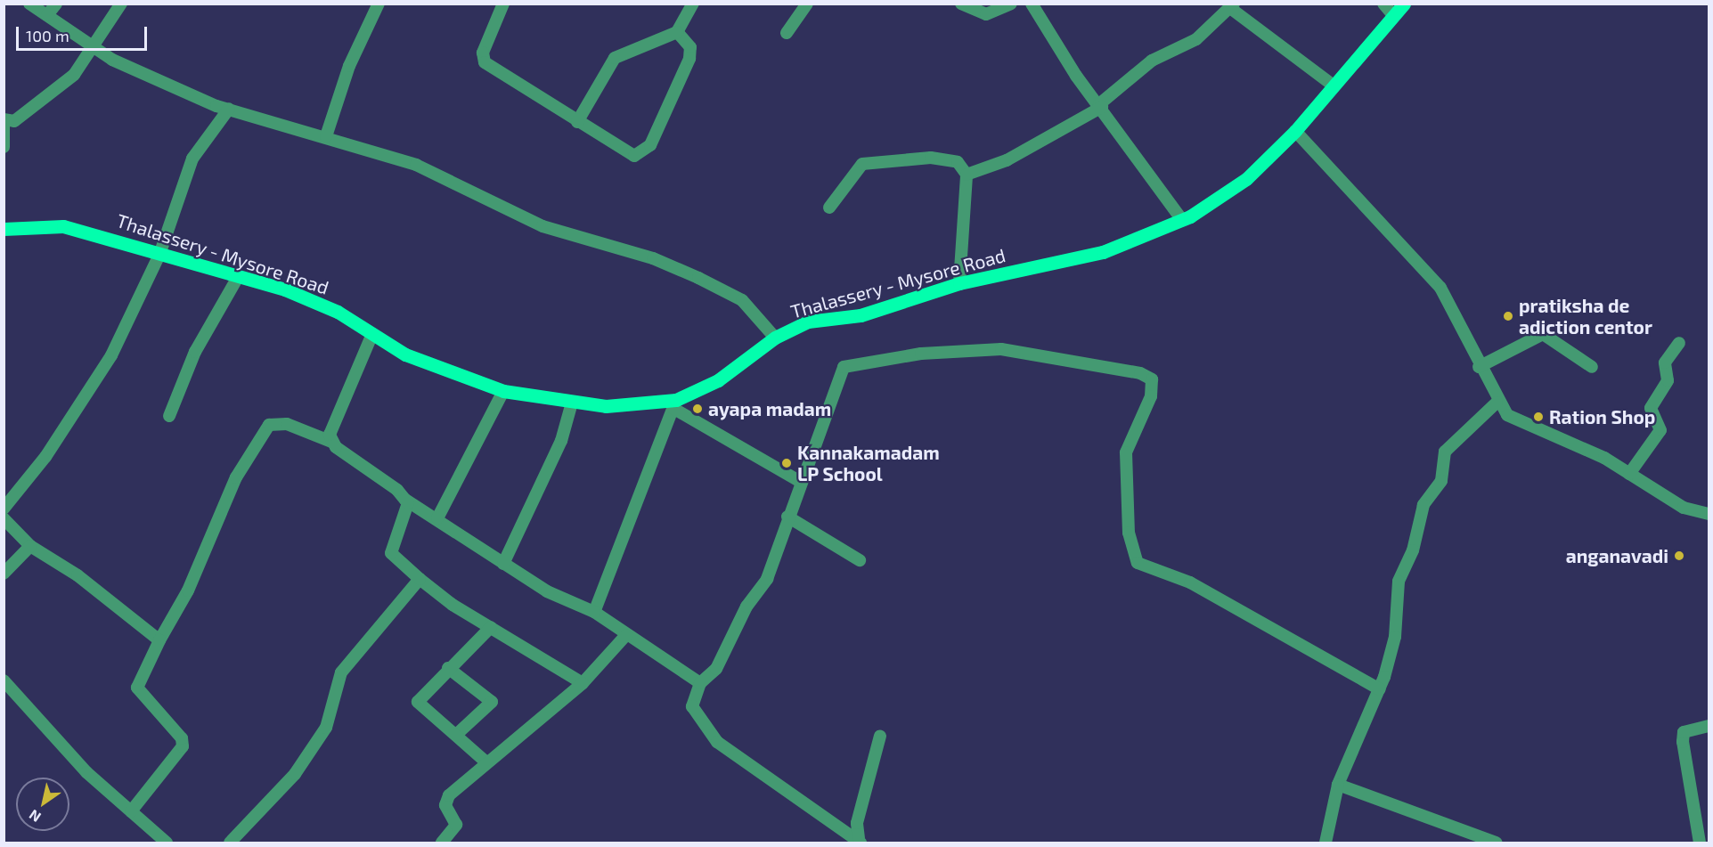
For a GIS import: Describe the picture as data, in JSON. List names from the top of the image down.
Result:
{
  "streets": {
    "main road": ["Thalassery - Mysore Road"]
  },
  "places": [
    "pratiksha de adiction centor",
    "ayapa madam",
    "Ration Shop",
    "Kannakamadam LP School",
    "anganavadi"
  ],
  "scale_bar": "100 m",
  "north": "bottom left"
}
